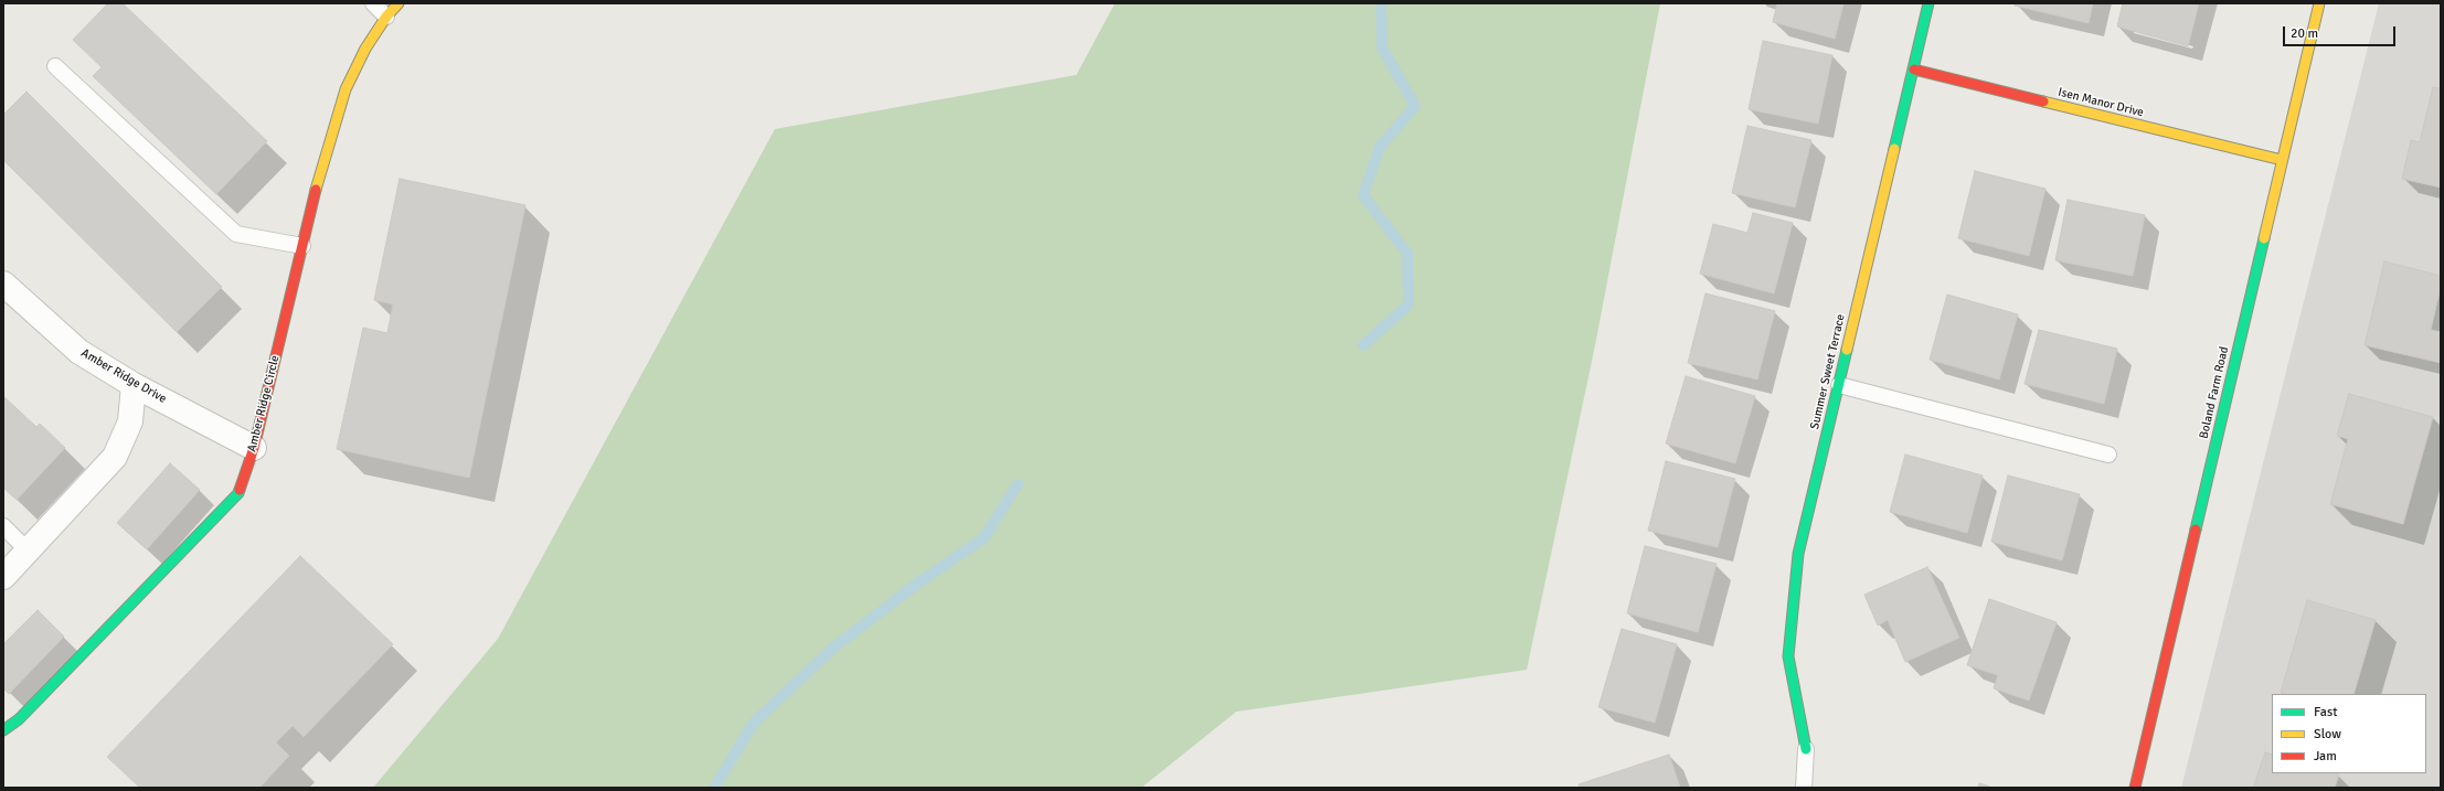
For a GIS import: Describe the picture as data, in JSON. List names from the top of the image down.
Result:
{
  "streets": {
    "street": [
      "Isen Manor Drive",
      "Summer Sweet Terrace",
      "Amber Ridge Drive",
      "Boland Farm Road",
      "Amber Ridge Circle"
    ]
  },
  "crossings": [
    ["Isen Manor Drive", "Summer Sweet Terrace"],
    ["Isen Manor Drive", "Boland Farm Road"],
    ["Amber Ridge Drive", "Amber Ridge Circle"]
  ],
  "legend": ["Fast", "Slow", "Jam"],
  "scale_bar": "20 m"
}
